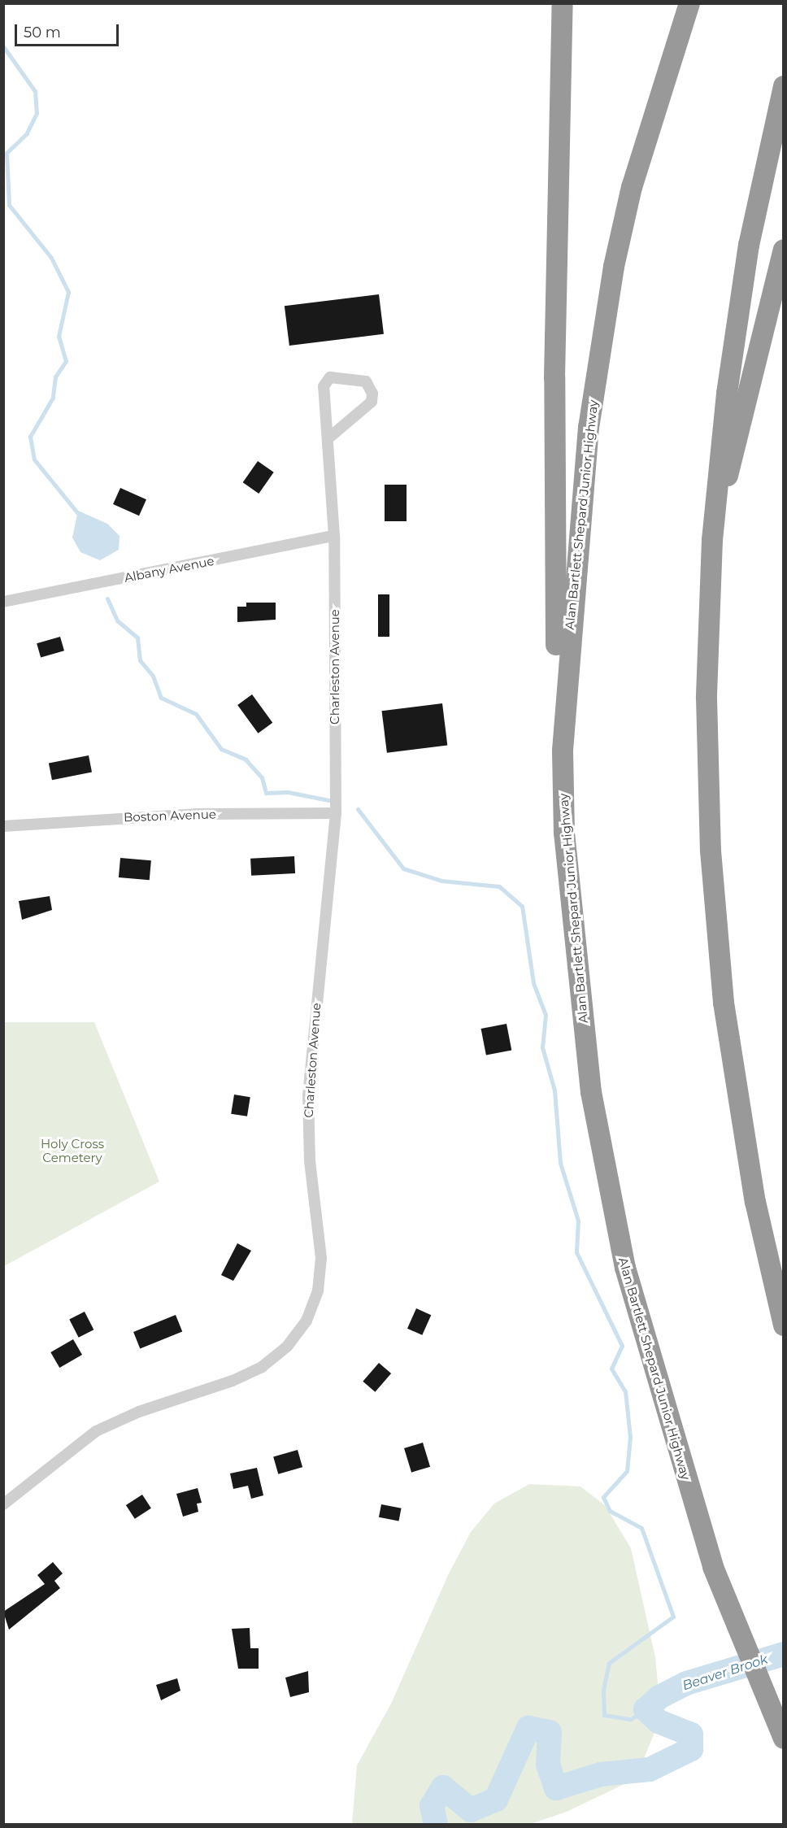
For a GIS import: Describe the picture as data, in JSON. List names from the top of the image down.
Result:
{
  "streets": {
    "highway": ["Alan Bartlett Shepard Junior Highway"],
    "street": ["Albany Avenue", "Charleston Avenue", "Boston Avenue"]
  },
  "crossings": [
    ["Albany Avenue", "Charleston Avenue"],
    ["Charleston Avenue", "Boston Avenue"]
  ],
  "water": ["Beaver Brook"],
  "parks": ["Holy Cross Cemetery"],
  "scale_bar": "50 m"
}
